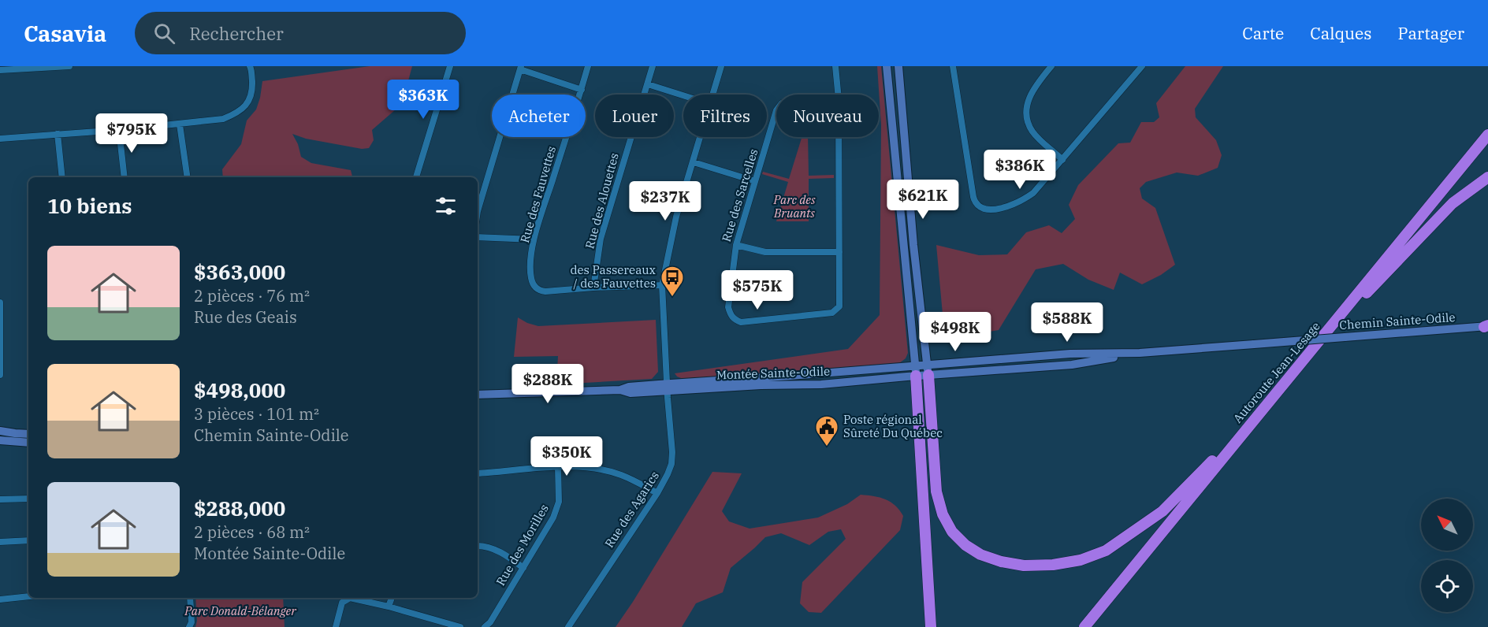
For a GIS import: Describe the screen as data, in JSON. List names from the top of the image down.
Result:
{
  "streets": {
    "highway": ["Autoroute Jean-Lesage"],
    "main road": ["Chemin Sainte-Odile", "Montée Sainte-Odile"],
    "street": [
      "Rue des Fauvettes",
      "Rue des Sarcelles",
      "Rue des Alouettes",
      "Rue des Agarics",
      "Rue des Morilles"
    ]
  },
  "crossings": [
    ["Rue des Fauvettes", "Rue des Alouettes"],
    ["Rue des Fauvettes", "Rue des Agarics"],
    ["Chemin Sainte-Odile", "Montée Sainte-Odile"],
    ["Montée Sainte-Odile", "Rue des Agarics"]
  ],
  "parks": ["Parc des Bruants", "Parc Donald-Bélanger"],
  "places": {
    "bus stop": ["des Passereaux / des Fauvettes"],
    "public building": ["Poste régional Sûreté Du Québec"]
  },
  "north": "top left",
  "page": {
    "header": "Casavia",
    "search": "Rechercher",
    "nav": ["Carte", "Calques", "Partager"],
    "price": [
      "$363K",
      "$795K",
      "$386K",
      "$621K",
      "$237K",
      "$575K",
      "$588K",
      "$498K",
      "$288K",
      "$350K"
    ],
    "chip": [
      "Acheter",
      "Louer",
      "Filtres",
      "Nouveau"
    ],
    "heading": "10 biens",
    "list": [
      {
        "name": "$363,000",
        "note": "2 pièces · 76 m² · Rue des Geais"
      },
      {
        "name": "$498,000",
        "note": "3 pièces · 101 m² · Chemin Sainte-Odile"
      },
      {
        "name": "$288,000",
        "note": "2 pièces · 68 m² · Montée Sainte-Odile"
      }
    ]
  }
}
